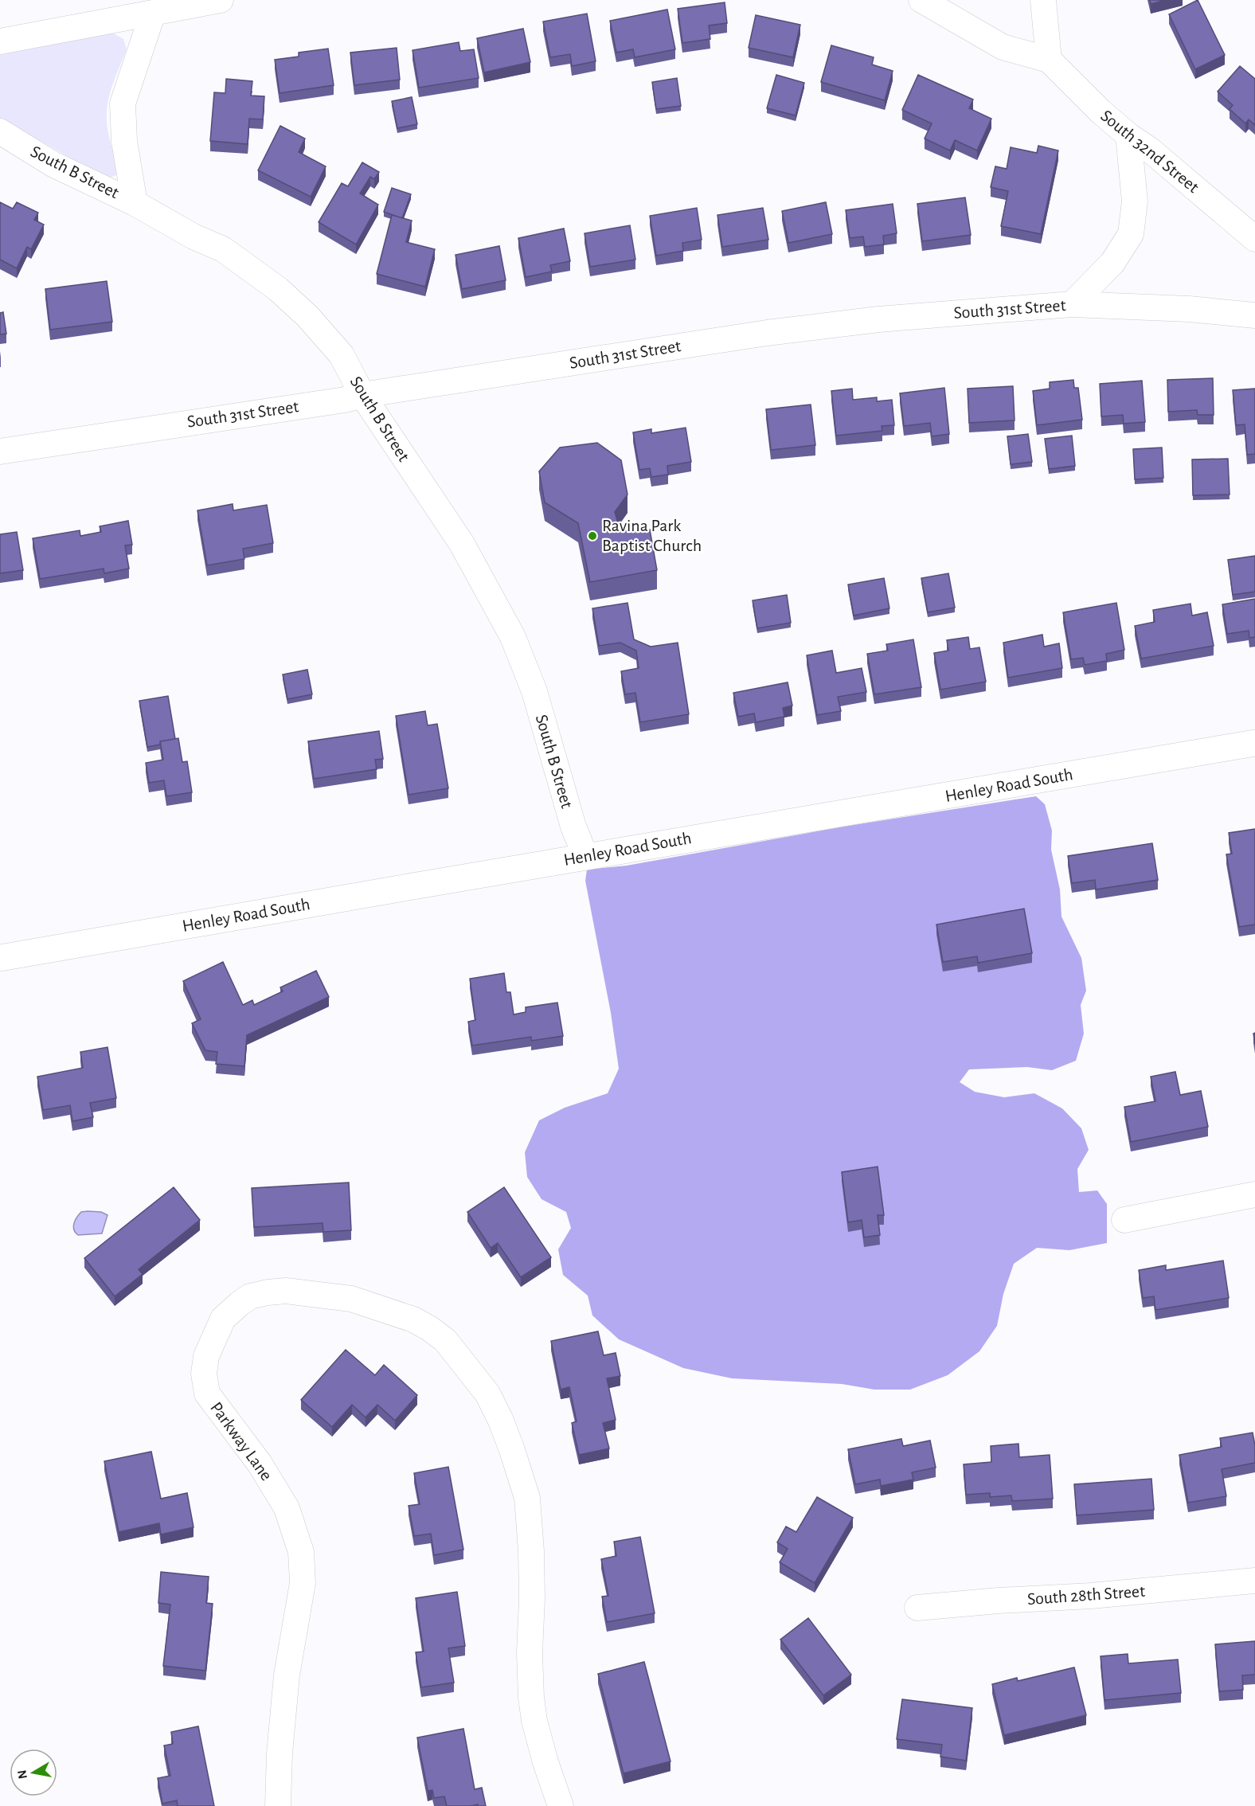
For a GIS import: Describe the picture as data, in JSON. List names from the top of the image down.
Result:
{
  "streets": {
    "street": [
      "South 32nd Street",
      "South B Street",
      "South 31st Street",
      "Henley Road South",
      "Parkway Lane",
      "South 28th Street"
    ]
  },
  "crossings": [
    ["South B Street", "South 31st Street"],
    ["South B Street", "Henley Road South"]
  ],
  "places": ["Ravina Park Baptist Church"],
  "north": "left"
}
